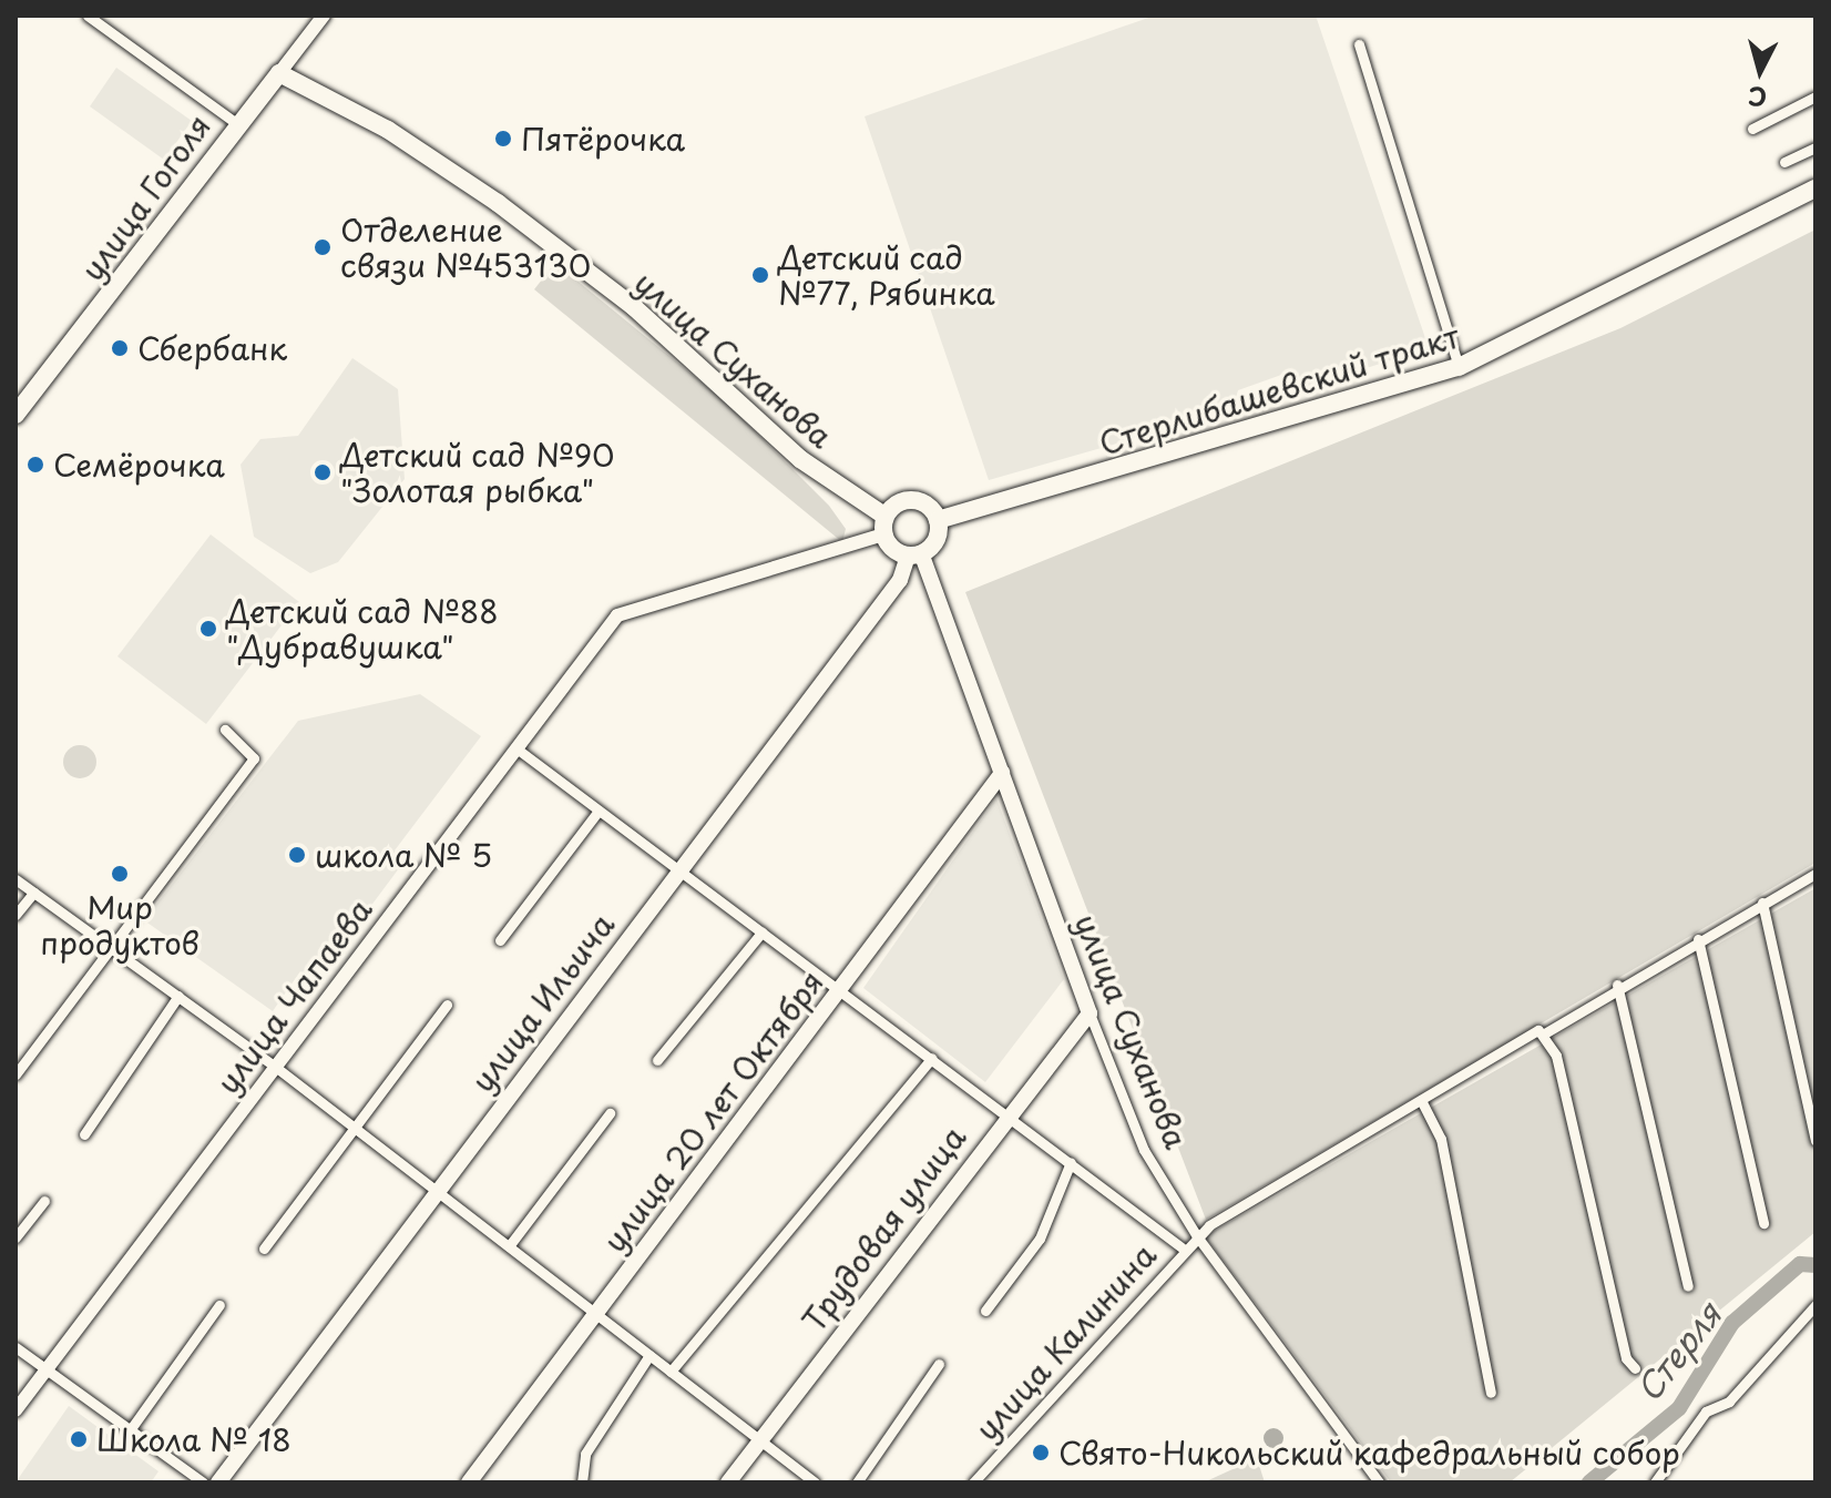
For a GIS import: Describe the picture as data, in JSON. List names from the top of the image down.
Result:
{
  "streets": {
    "main road": [
      "улица Гоголя",
      "улица Суханова",
      "Стерлибашевский тракт",
      "улица Ильича",
      "улица 20 лет Октября",
      "Трудовая улица"
    ],
    "street": ["улица Чапаева", "улица Калинина"]
  },
  "crossings": [
    ["улица Гоголя", "улица Суханова"],
    ["улица Суханова", "улица Чапаева"],
    ["улица Суханова", "улица Ильича"],
    ["улица Суханова", "улица 20 лет Октября"],
    ["улица Суханова", "Трудовая улица"],
    ["улица Суханова", "улица Калинина"]
  ],
  "water": ["Стерля"],
  "places": [
    "Пятёрочка",
    "Отделение связи №453130",
    "Детский сад №77, Рябинка",
    "Сбербанк",
    "Семёрочка",
    "Детский сад №90 \"Золотая рыбка\"",
    "Детский сад №88 \"Дубравушка\"",
    "школа № 5",
    "Мир продуктов",
    "Школа № 18",
    "Свято-Никольский кафедральный собор"
  ],
  "north": "bottom"
}
